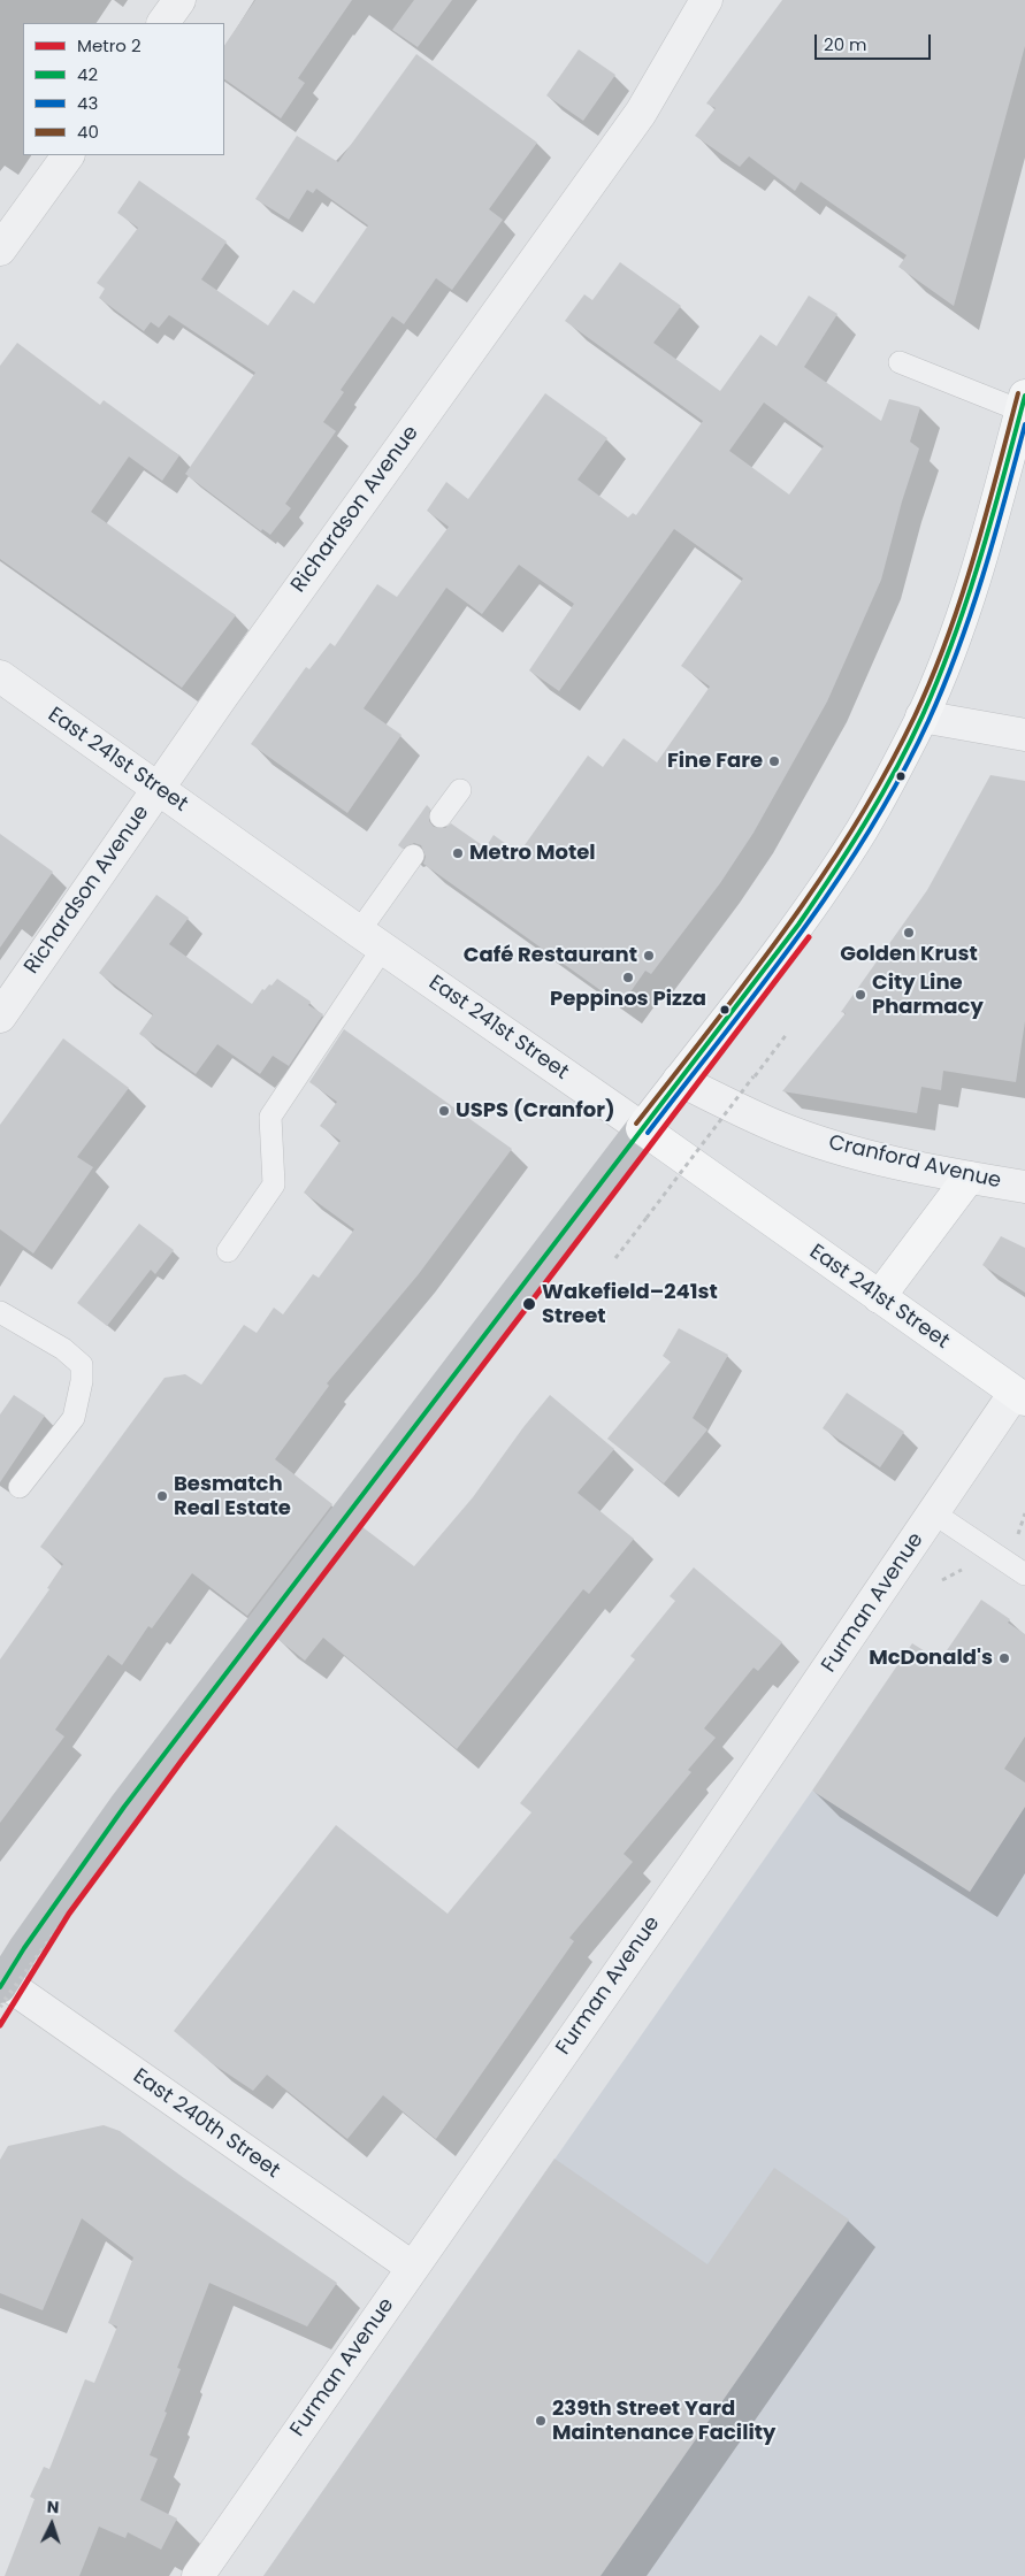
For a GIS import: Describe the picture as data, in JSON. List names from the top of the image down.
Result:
{
  "streets": {
    "main road": ["East 241st Street"],
    "street": [
      "Richardson Avenue",
      "Cranford Avenue",
      "Furman Avenue",
      "East 240th Street"
    ]
  },
  "crossings": [
    ["Richardson Avenue", "East 241st Street"],
    ["East 241st Street", "Furman Avenue"],
    ["Furman Avenue", "East 240th Street"]
  ],
  "places": [
    "Fine Fare",
    "Metro Motel",
    "Golden Krust",
    "Café Restaurant",
    "Peppinos Pizza",
    "City Line Pharmacy",
    "USPS (Cranfor)",
    "Wakefield–241st Street",
    "Besmatch Real Estate",
    "McDonald's",
    "239th Street Yard Maintenance Facility"
  ],
  "lines": [
    "transit line 40",
    "transit line 42",
    "transit line 43",
    "metro line 2"
  ],
  "legend": [
    "Metro 2",
    "42",
    "43",
    "40"
  ],
  "scale_bar": "20 m",
  "north": "top"
}
